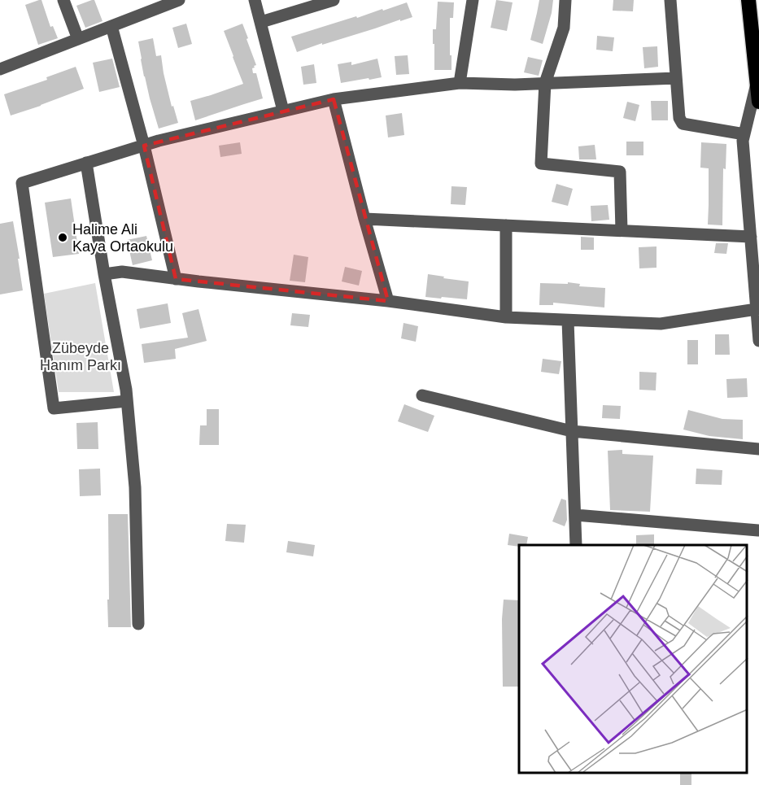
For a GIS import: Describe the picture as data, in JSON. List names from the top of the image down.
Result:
{
  "parks": ["Zübeyde Hanım Parkı"],
  "places": ["Halime Ali Kaya Ortaokulu"]
}
